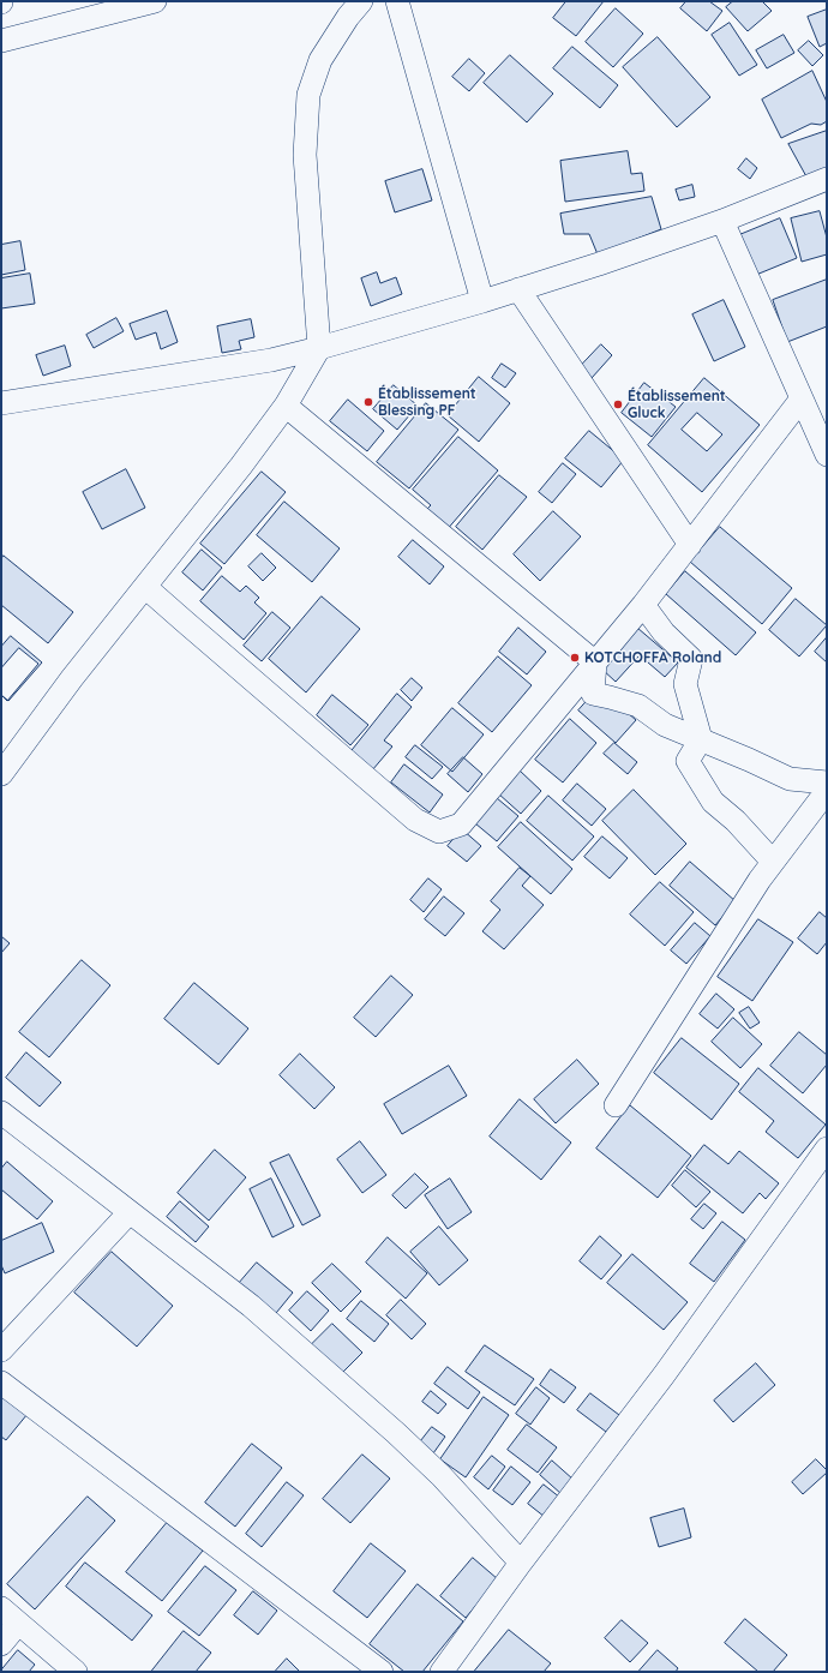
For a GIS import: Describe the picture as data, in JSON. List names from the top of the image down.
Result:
{
  "places": ["Établissement Blessing PF", "Établissement Gluck", "KOTCHOFFA Roland"]
}
